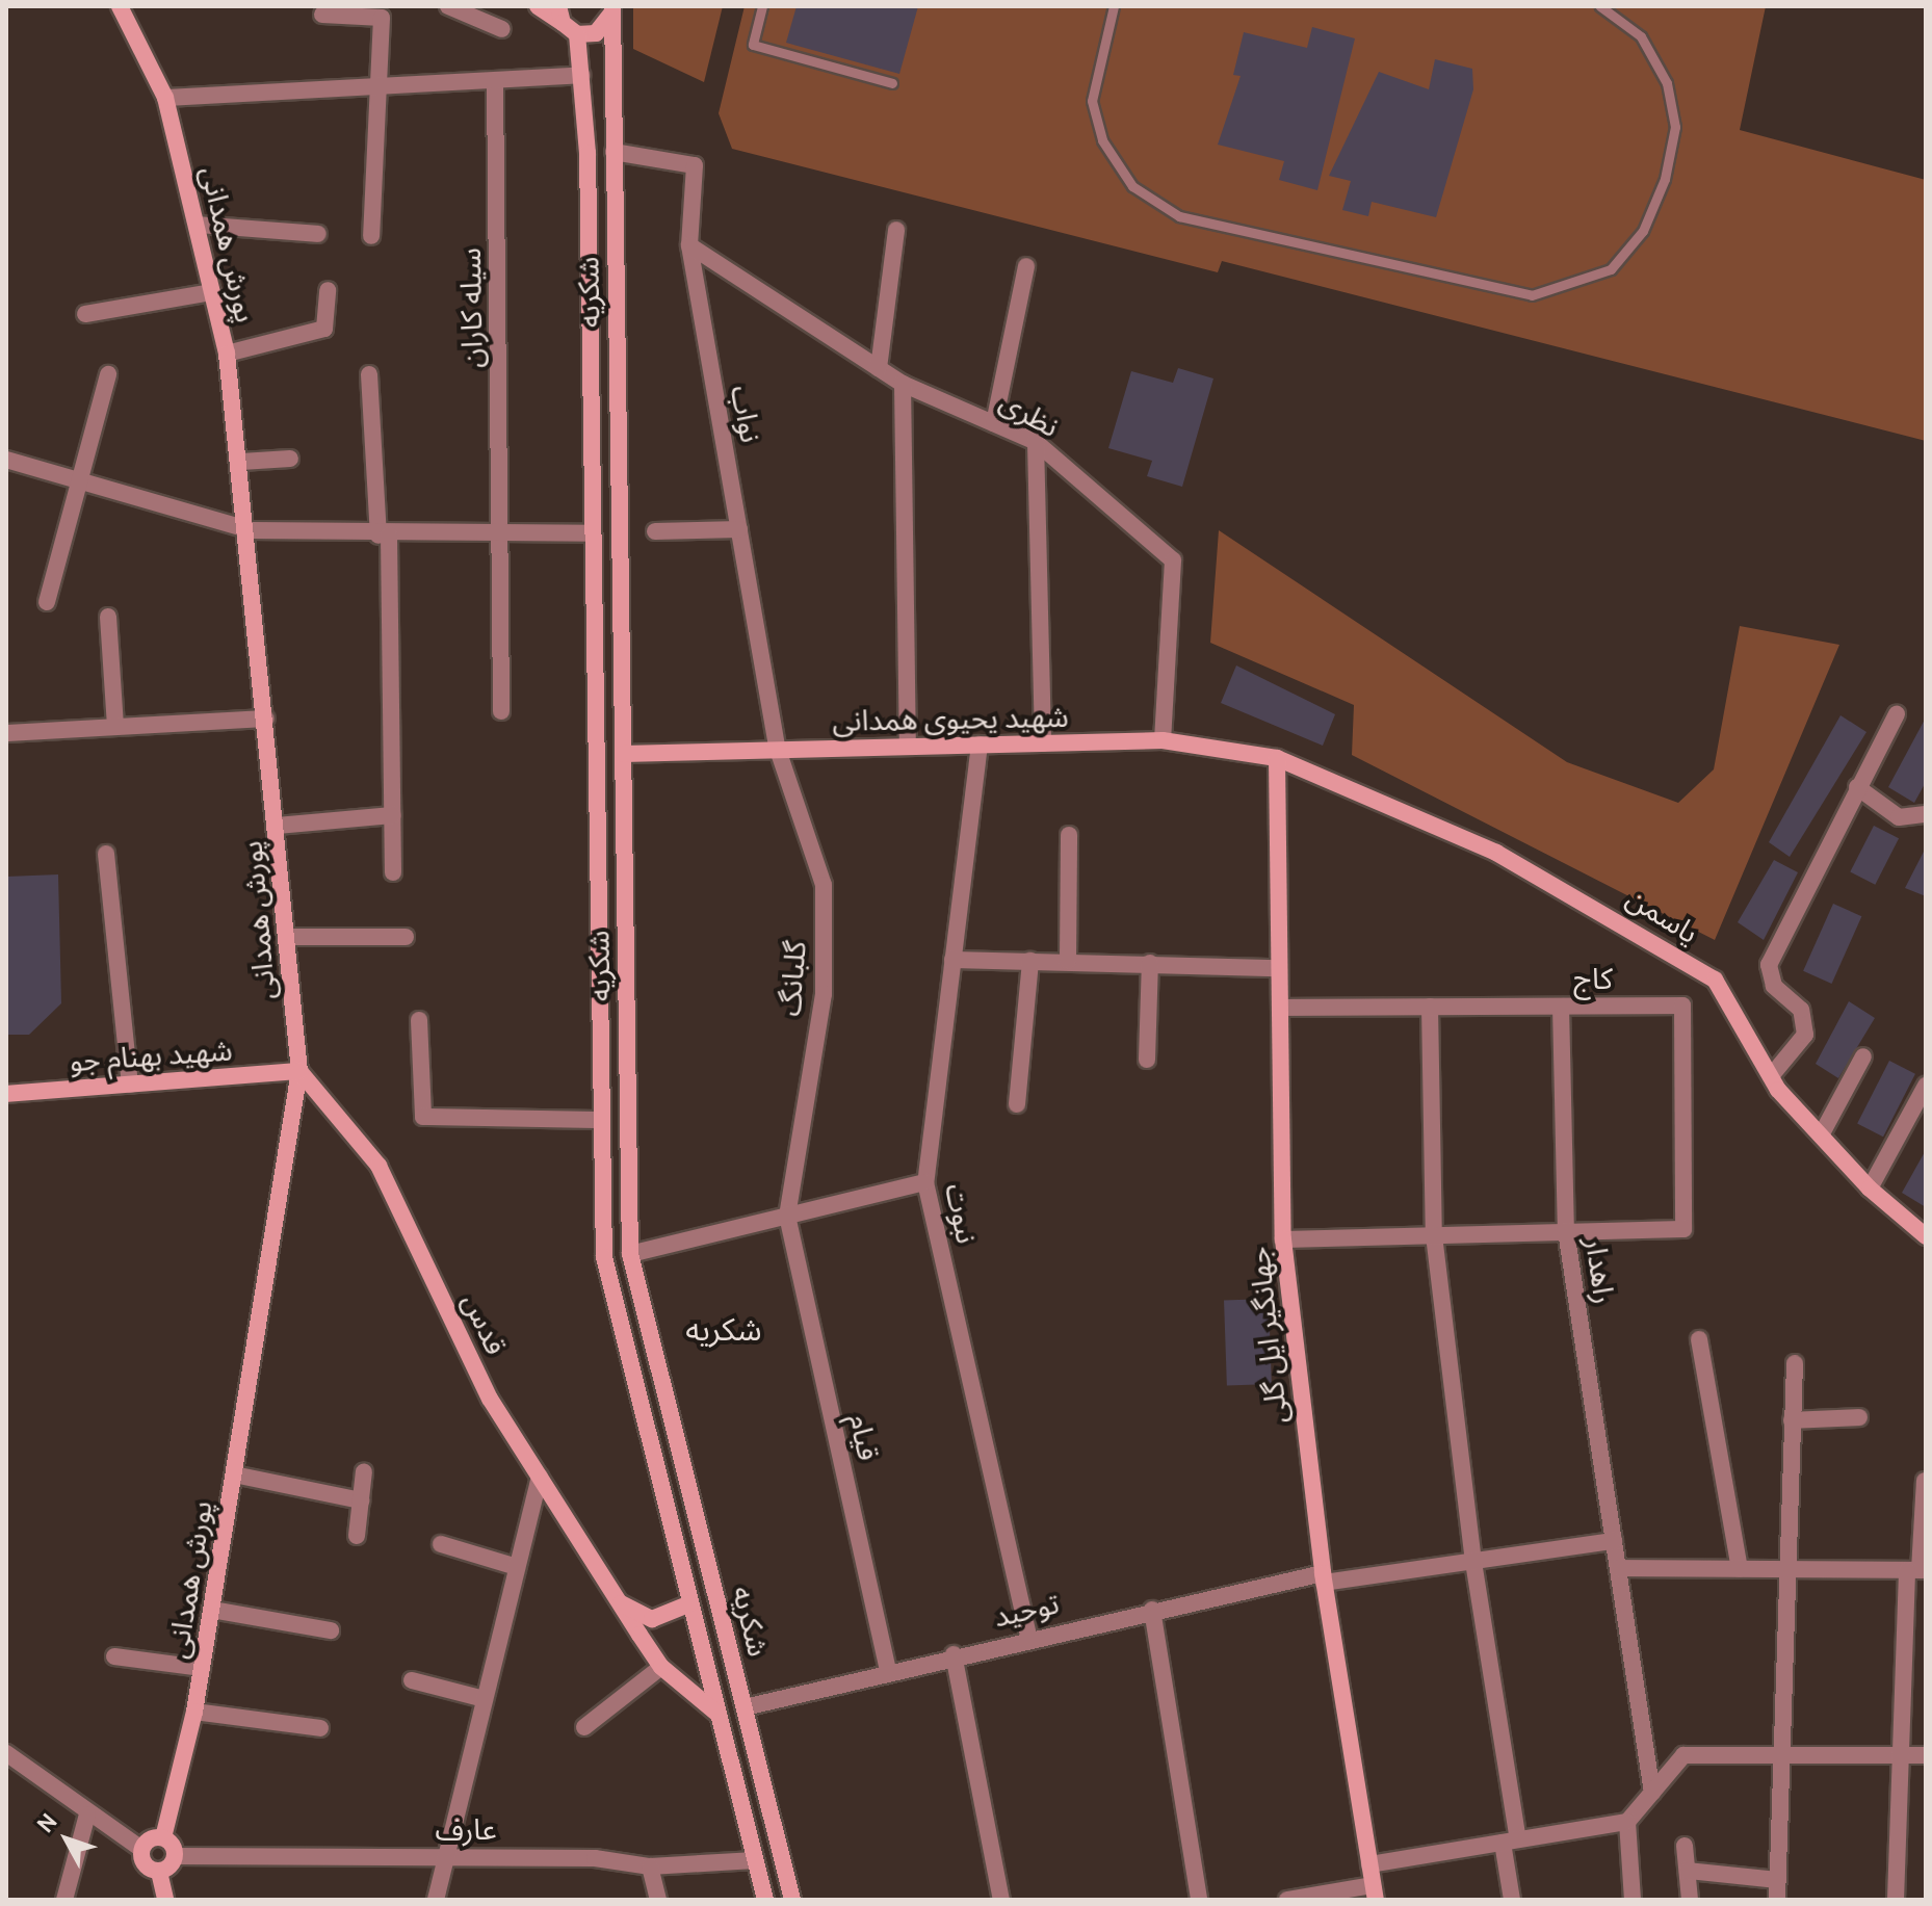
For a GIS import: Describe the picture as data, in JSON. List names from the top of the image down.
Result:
{
  "streets": {
    "main road": [
      "پورش همدانی",
      "شکریه",
      "شهید یحیوی همدانی",
      "یاسمن",
      "شهید بهنام جو",
      "قدس",
      "جهانگیر ایل گلی"
    ],
    "street": [
      "سیله کاران",
      "نواب",
      "نظری",
      "گلبانگ",
      "کاج",
      "نبوت",
      "راهدار",
      "قیام",
      "توحید",
      "عارف"
    ]
  },
  "crossings": [
    ["پورش همدانی", "شهید بهنام جو"],
    ["پورش همدانی", "قدس"],
    ["شکریه", "نواب"],
    ["شکریه", "شهید یحیوی همدانی"],
    ["شکریه", "قدس"],
    ["شکریه", "توحید"],
    ["شکریه", "عارف"],
    ["نواب", "نظری"],
    ["نواب", "شهید یحیوی همدانی"],
    ["نواب", "گلبانگ"],
    ["نظری", "شهید یحیوی همدانی"],
    ["شهید یحیوی همدانی", "یاسمن"],
    ["شهید یحیوی همدانی", "گلبانگ"],
    ["شهید یحیوی همدانی", "نبوت"],
    ["شهید یحیوی همدانی", "جهانگیر ایل گلی"],
    ["یاسمن", "جهانگیر ایل گلی"],
    ["گلبانگ", "قیام"],
    ["کاج", "راهدار"],
    ["کاج", "جهانگیر ایل گلی"],
    ["شهید بهنام جو", "قدس"],
    ["نبوت", "توحید"],
    ["راهدار", "توحید"],
    ["جهانگیر ایل گلی", "توحید"],
    ["قیام", "توحید"]
  ],
  "districts": ["شکریه"],
  "north": "top left"
}
